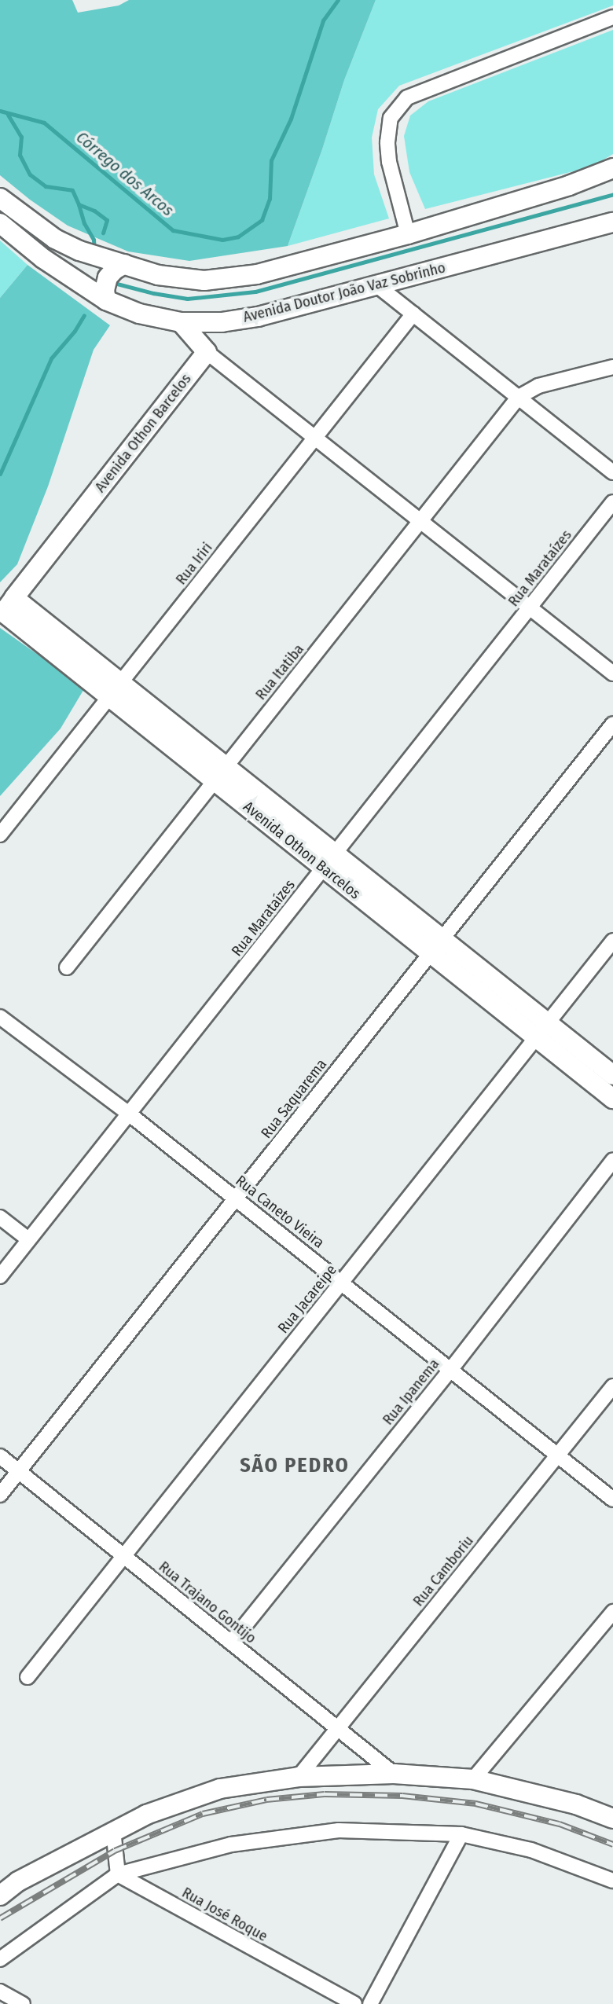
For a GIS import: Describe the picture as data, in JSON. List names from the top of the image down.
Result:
{
  "streets": {
    "street": [
      "Avenida Doutor João Vaz Sobrinho",
      "Avenida Othon Barcelos",
      "Rua Iriri",
      "Rua Marataízes",
      "Rua Itatiba",
      "Rua Saquarema",
      "Rua Caneto Vieira",
      "Rua Jacareipe",
      "Rua Ipanema",
      "Rua Camboriu",
      "Rua Trajano Gontijo",
      "Rua José Roque"
    ]
  },
  "crossings": [
    ["Avenida Othon Barcelos", "Rua Iriri"],
    ["Avenida Othon Barcelos", "Rua Marataízes"],
    ["Avenida Othon Barcelos", "Rua Itatiba"],
    ["Avenida Othon Barcelos", "Rua Saquarema"],
    ["Avenida Othon Barcelos", "Rua Jacareipe"],
    ["Rua Marataízes", "Rua Caneto Vieira"],
    ["Rua Saquarema", "Rua Caneto Vieira"],
    ["Rua Saquarema", "Rua Trajano Gontijo"],
    ["Rua Caneto Vieira", "Rua Jacareipe"],
    ["Rua Caneto Vieira", "Rua Ipanema"],
    ["Rua Caneto Vieira", "Rua Camboriu"],
    ["Rua Jacareipe", "Rua Trajano Gontijo"],
    ["Rua Ipanema", "Rua Trajano Gontijo"],
    ["Rua Camboriu", "Rua Trajano Gontijo"]
  ],
  "districts": ["SÃO PEDRO"],
  "water": ["Córrego dos Arcos"]
}
